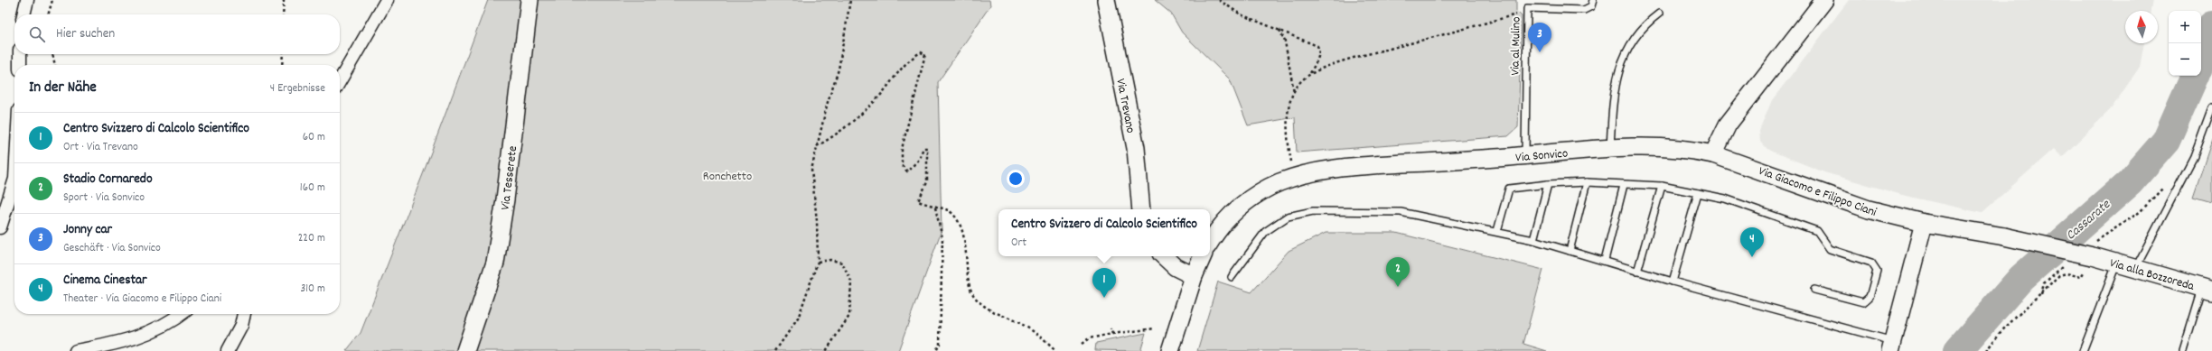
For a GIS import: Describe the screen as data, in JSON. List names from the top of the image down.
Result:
{
  "streets": {
    "main road": [
      "Via Trevano",
      "Via Sonvico",
      "Via Tesserete",
      "Via Giacomo e Filippo Ciani",
      "Via alla Bozzoreda"
    ],
    "lane": ["Via al Mulino"]
  },
  "crossings": [
    ["Via al Mulino", "Via Sonvico"],
    ["Via Sonvico", "Via Giacomo e Filippo Ciani"],
    ["Via Giacomo e Filippo Ciani", "Via alla Bozzoreda"]
  ],
  "water": ["Cassarate"],
  "parks": ["Ronchetto"],
  "north": "top",
  "page": {
    "map_buttons": ["+", "−"],
    "search": "Hier suchen",
    "pins": [
      "3",
      "4",
      "2",
      "1"
    ],
    "heading": ["In der Nähe", "4 Ergebnisse"],
    "list": [
      {
        "mark": "1",
        "name": "Centro Svizzero di Calcolo Scientifico",
        "note": "Ort · Via Trevano",
        "value": "60 m"
      },
      {
        "mark": "2",
        "name": "Stadio Cornaredo",
        "note": "Sport · Via Sonvico",
        "value": "160 m"
      },
      {
        "mark": "3",
        "name": "Jonny car",
        "note": "Geschäft · Via Sonvico",
        "value": "220 m"
      },
      {
        "mark": "4",
        "name": "Cinema Cinestar",
        "note": "Theater · Via Giacomo e Filippo Ciani",
        "value": "310 m"
      }
    ],
    "popup": ["Centro Svizzero di Calcolo Scientifico", "Ort"]
  }
}
